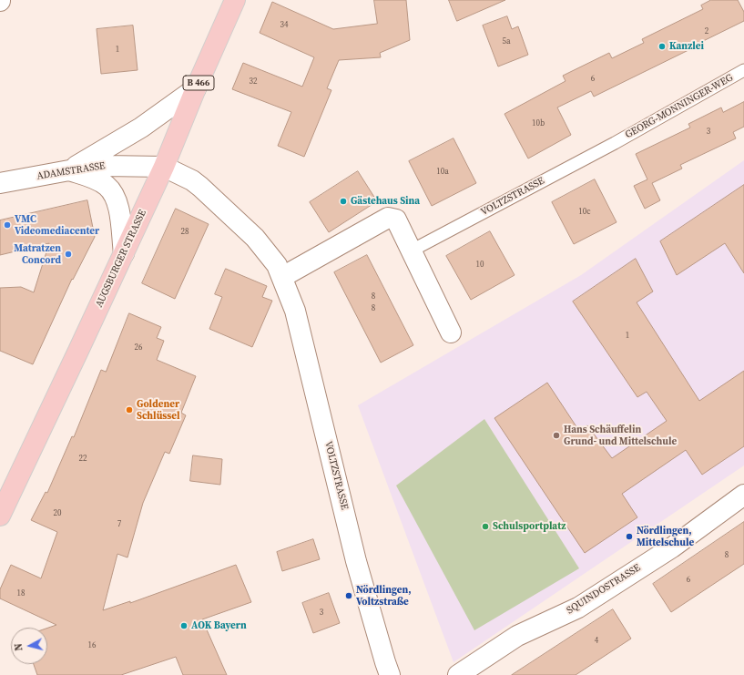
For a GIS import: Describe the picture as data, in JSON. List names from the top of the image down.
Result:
{
  "streets": {
    "main road": ["B 466", "AUGSBURGER STRASSE"],
    "street": ["ADAMSTRASSE", "VOLTZSTRASSE", "SQUINDOSTRASSE"],
    "lane": ["GEORG-MONNINGER-WEG"]
  },
  "crossings": [
    ["B 466", "ADAMSTRASSE"],
    ["B 466", "AUGSBURGER STRASSE"],
    ["GEORG-MONNINGER-WEG", "VOLTZSTRASSE"],
    ["ADAMSTRASSE", "VOLTZSTRASSE"],
    ["ADAMSTRASSE", "AUGSBURGER STRASSE"],
    ["VOLTZSTRASSE", "AUGSBURGER STRASSE"]
  ],
  "places": [
    "Kanzlei",
    "Gästehaus Sina",
    "VMC Videomediacenter",
    "Matratzen Concord",
    "Goldener Schlüssel",
    "Hans Schäuffelin Grund- und Mittelschule",
    "Schulsportplatz",
    "Nördlingen, Mittelschule",
    "Nördlingen, Voltzstraße",
    "AOK Bayern"
  ],
  "house_numbers": [
    "34",
    "2",
    "5a",
    "1",
    "6",
    "32",
    "10b",
    "3",
    "10a",
    "10c",
    "28",
    "10",
    "8",
    "8",
    "1",
    "26",
    "22",
    "20",
    "7",
    "8",
    "6",
    "18",
    "3",
    "4",
    "16"
  ],
  "north": "left"
}
